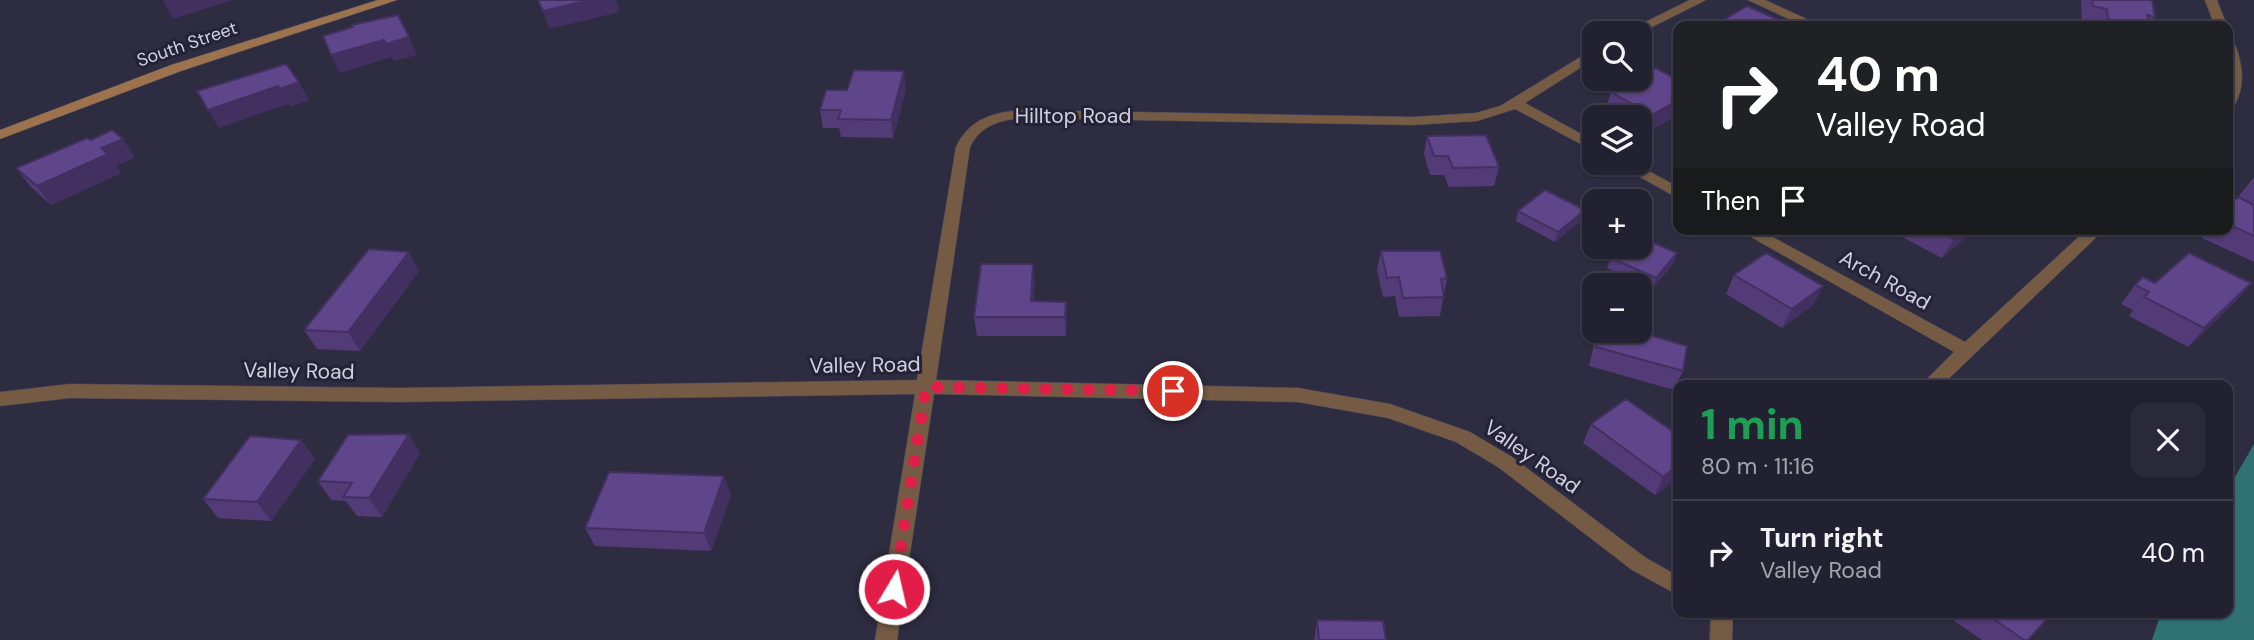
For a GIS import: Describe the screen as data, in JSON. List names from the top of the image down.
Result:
{
  "streets": {
    "main road": ["South Street"],
    "street": ["Hilltop Road", "Arch Road", "Valley Road"]
  },
  "crossings": [
    ["Hilltop Road", "Valley Road"]
  ],
  "page": {
    "map_buttons": ["+", "−"],
    "turn": ["40 m", "Valley Road"],
    "then": "Then",
    "heading": ["1 min", "80 m · 11:16"],
    "list": [
      {
        "name": "Turn right",
        "note": "Valley Road",
        "value": "40 m"
      }
    ]
  }
}
